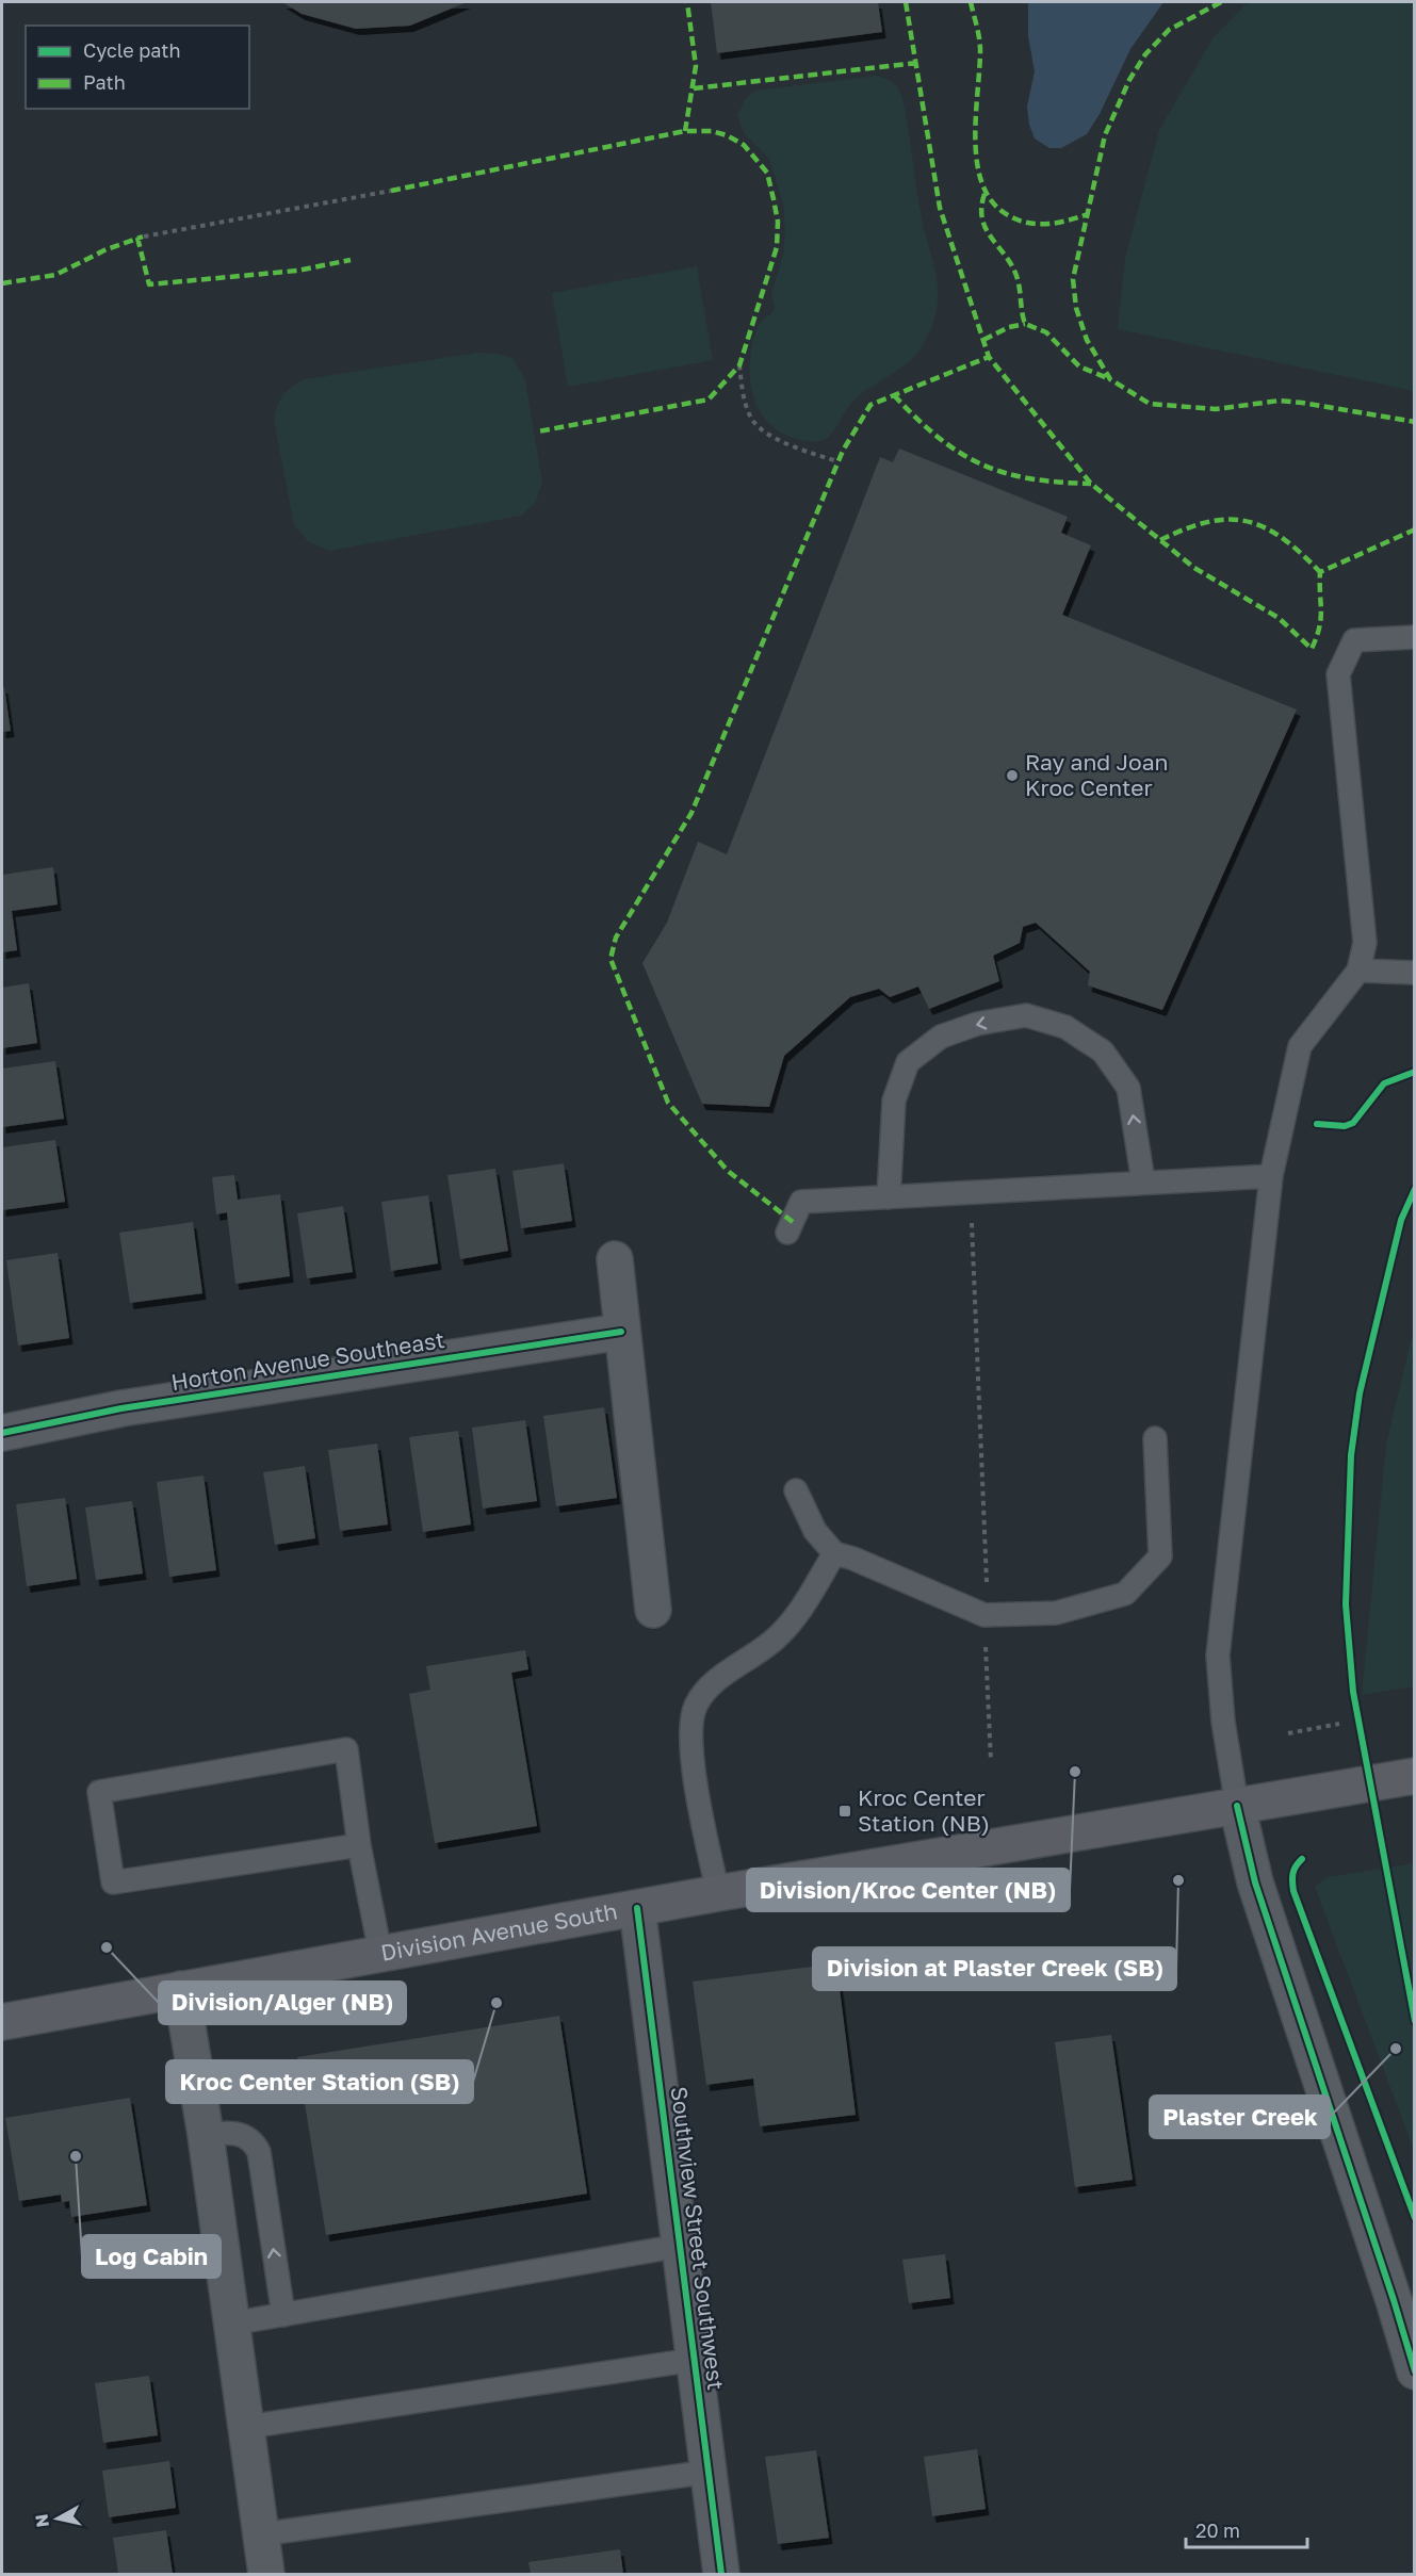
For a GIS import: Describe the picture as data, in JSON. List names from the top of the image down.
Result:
{
  "streets": {
    "main road": ["Division Avenue South"],
    "street": ["Horton Avenue Southeast", "Southview Street Southwest"]
  },
  "crossings": [
    ["Division Avenue South", "Southview Street Southwest"]
  ],
  "places": {
    "other": [
      "Ray and Joan Kroc Center",
      "Division/Kroc Center (NB)",
      "Division at Plaster Creek (SB)",
      "Division/Alger (NB)",
      "Kroc Center Station (SB)",
      "Plaster Creek",
      "Log Cabin"
    ],
    "transit": ["Kroc Center Station (NB)"]
  },
  "legend": ["Cycle path", "Path"],
  "scale_bar": "20 m",
  "north": "left"
}
